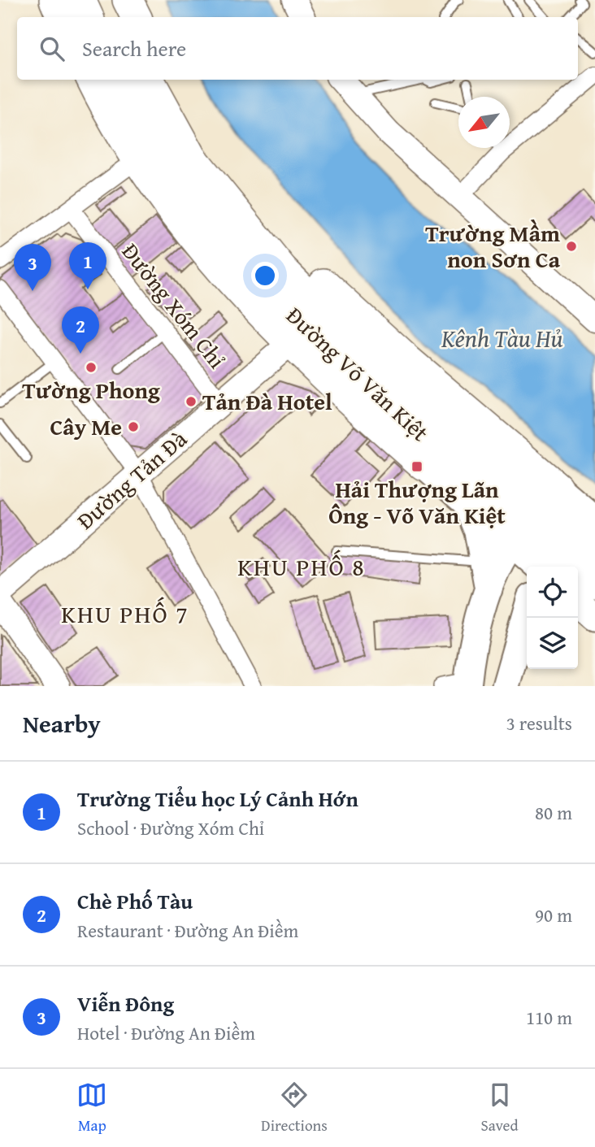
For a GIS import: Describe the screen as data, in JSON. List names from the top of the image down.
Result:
{
  "streets": {
    "highway": ["Đường Võ Văn Kiệt"],
    "street": ["Đường Xóm Chỉ", "Đường Tản Đà"]
  },
  "crossings": [
    ["Đường Xóm Chỉ", "Đường Tản Đà"],
    ["Đường Võ Văn Kiệt", "Đường Tản Đà"]
  ],
  "districts": ["KHU PHỐ 8", "KHU PHỐ 7"],
  "water": ["Kênh Tàu Hủ"],
  "places": {
    "other": [
      "Trường Mầm non Sơn Ca",
      "Tường Phong",
      "Tản Đà Hotel",
      "Cây Me"
    ],
    "transit": ["Hải Thượng Lãn Ông - Võ Văn Kiệt"]
  },
  "north": "bottom left",
  "page": {
    "search": "Search here",
    "pins": ["1", "3", "2"],
    "heading": ["Nearby", "3 results"],
    "list": [
      {
        "mark": "1",
        "name": "Trường Tiểu học Lý Cảnh Hớn",
        "note": "School · Đường Xóm Chỉ",
        "value": "80 m"
      },
      {
        "mark": "2",
        "name": "Chè Phố Tàu",
        "note": "Restaurant · Đường An Điềm",
        "value": "90 m"
      },
      {
        "mark": "3",
        "name": "Viễn Đông",
        "note": "Hotel · Đường An Điềm",
        "value": "110 m"
      }
    ],
    "nav": ["Map", "Directions", "Saved"]
  }
}
